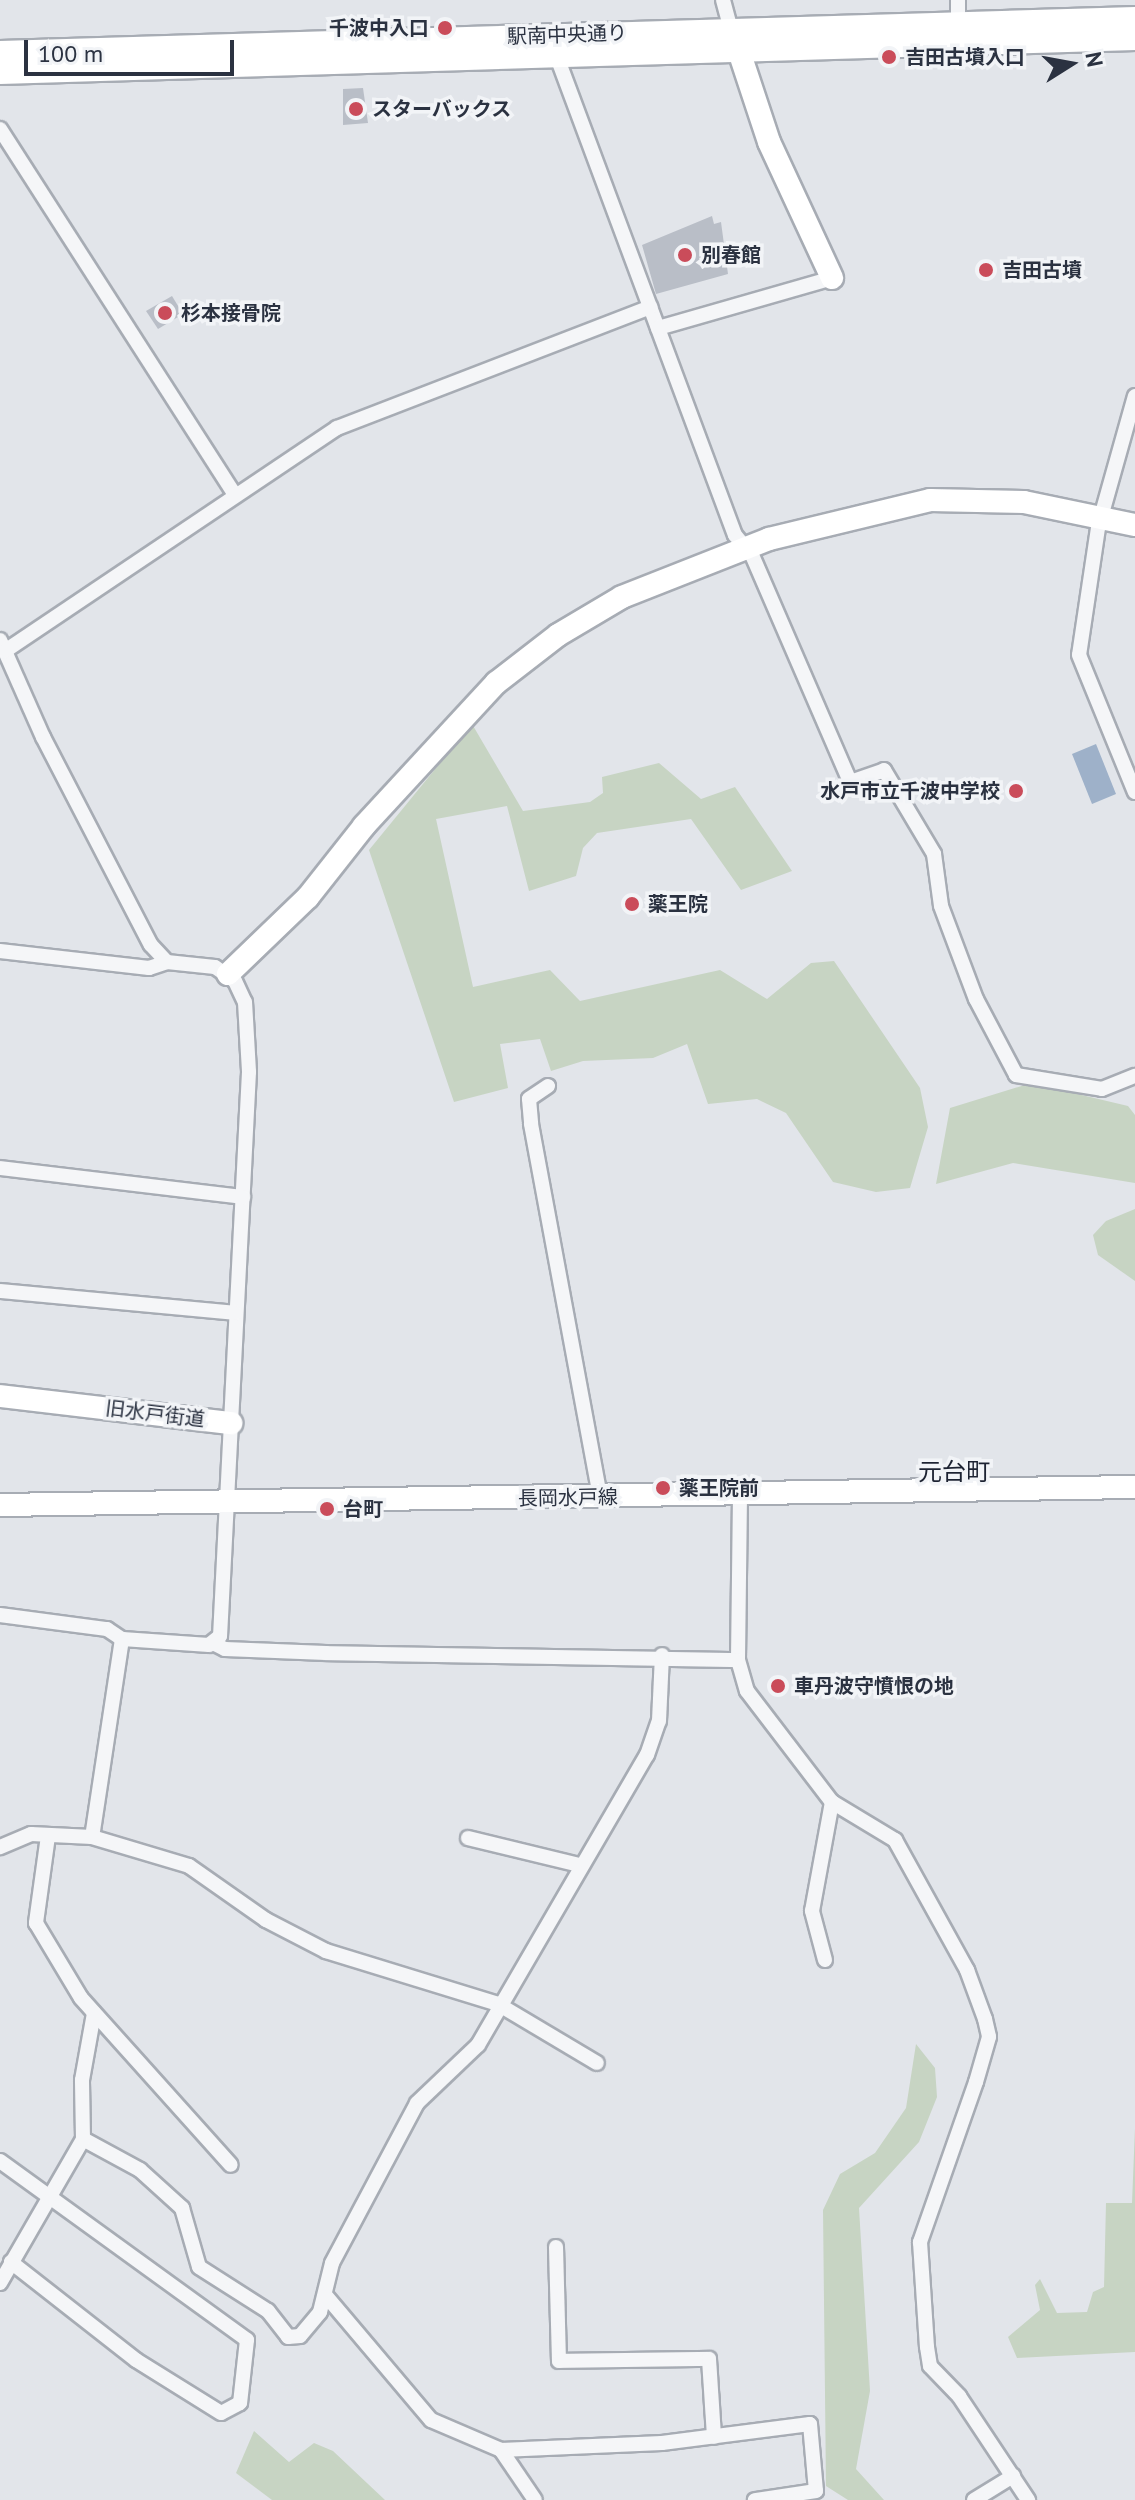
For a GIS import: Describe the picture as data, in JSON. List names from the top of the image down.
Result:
{
  "streets": {
    "street": ["駅南中央通り", "旧水戸街道", "長岡水戸線"]
  },
  "crossings": [
    ["旧水戸街道", "長岡水戸線"]
  ],
  "districts": ["元台町"],
  "places": [
    "千波中入口",
    "吉田古墳入口",
    "スターバックス",
    "別春館",
    "吉田古墳",
    "杉本接骨院",
    "水戸市立千波中学校",
    "薬王院",
    "薬王院前",
    "台町",
    "車丹波守憤恨の地"
  ],
  "scale_bar": "100 m",
  "north": "right"
}
